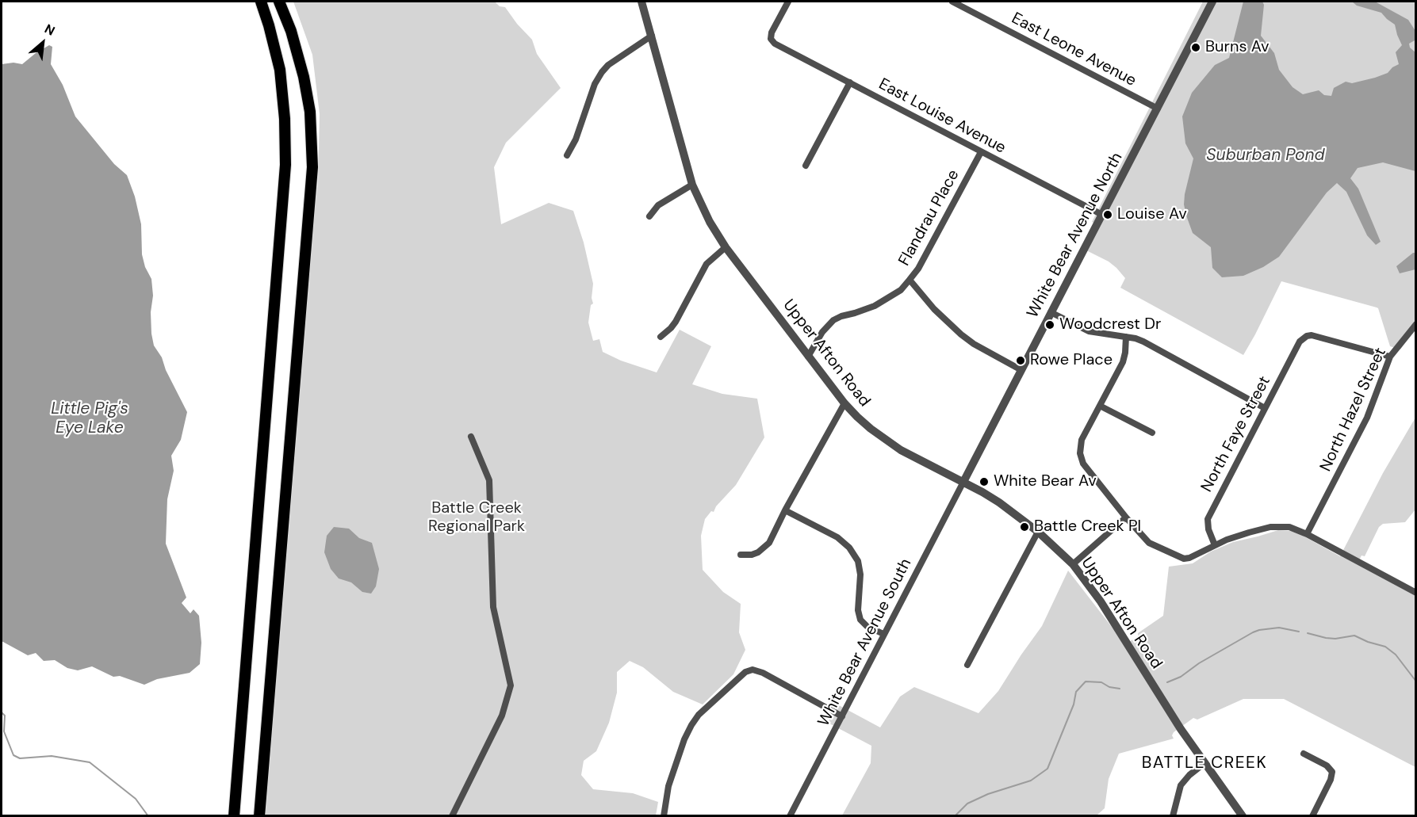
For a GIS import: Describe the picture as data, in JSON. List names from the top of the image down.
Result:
{
  "streets": {
    "street": [
      "East Leone Avenue",
      "East Louise Avenue",
      "Flandrau Place",
      "White Bear Avenue North",
      "Upper Afton Road",
      "North Hazel Street",
      "North Faye Street",
      "White Bear Avenue South"
    ]
  },
  "crossings": [
    ["East Leone Avenue", "White Bear Avenue North"],
    ["East Louise Avenue", "Flandrau Place"],
    ["East Louise Avenue", "White Bear Avenue North"],
    ["Flandrau Place", "Upper Afton Road"],
    ["White Bear Avenue North", "Upper Afton Road"],
    ["White Bear Avenue North", "White Bear Avenue South"],
    ["Upper Afton Road", "White Bear Avenue South"],
    ["North Hazel Street", "North Faye Street"]
  ],
  "districts": ["BATTLE CREEK"],
  "water": ["Suburban Pond", "Little Pig's Eye Lake"],
  "parks": ["Battle Creek Regional Park"],
  "places": [
    "Burns Av",
    "Louise Av",
    "Woodcrest Dr",
    "Rowe Place",
    "White Bear Av",
    "Battle Creek Pl"
  ],
  "north": "top right"
}
